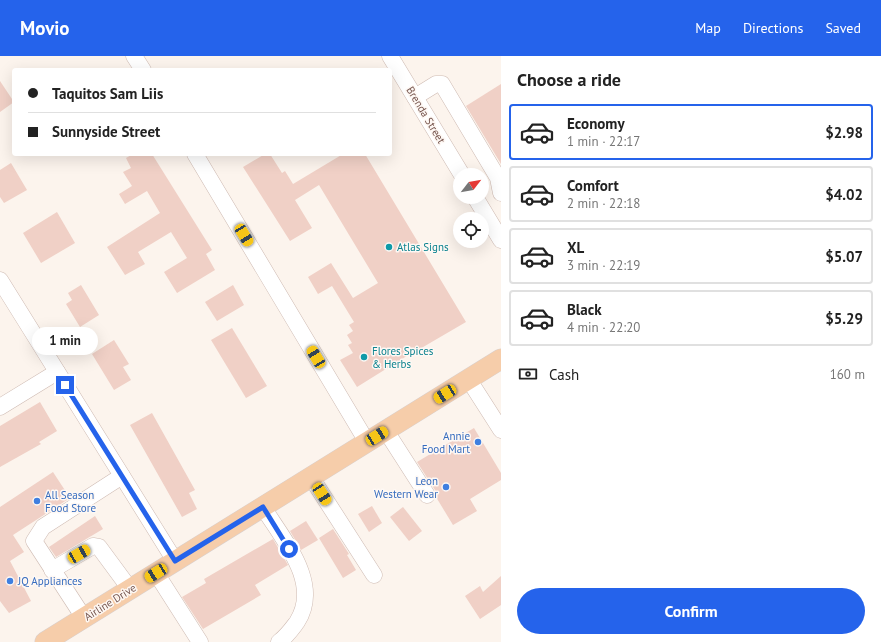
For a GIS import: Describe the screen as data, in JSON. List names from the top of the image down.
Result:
{
  "streets": {
    "main road": ["Airline Drive"],
    "street": ["Brenda Street"]
  },
  "places": [
    "Atlas Signs",
    "Flores Spices & Herbs",
    "Annie Food Mart",
    "Leon Western Wear",
    "All Season Food Store",
    "JQ Appliances"
  ],
  "north": "top right",
  "page": {
    "header": "Movio",
    "nav": ["Map", "Directions", "Saved"],
    "heading": "Choose a ride",
    "banner": ["Taquitos Sam Liis", "Sunnyside Street"],
    "list": [
      {
        "name": "Economy",
        "note": "1 min · 22:17",
        "value": "$2.98"
      },
      {
        "name": "Comfort",
        "note": "2 min · 22:18",
        "value": "$4.02"
      },
      {
        "name": "XL",
        "note": "3 min · 22:19",
        "value": "$5.07"
      },
      {
        "name": "Black",
        "note": "4 min · 22:20",
        "value": "$5.29"
      }
    ],
    "bubble": "1 min",
    "pay": ["Cash", "160 m"],
    "buttons": "Confirm"
  }
}
